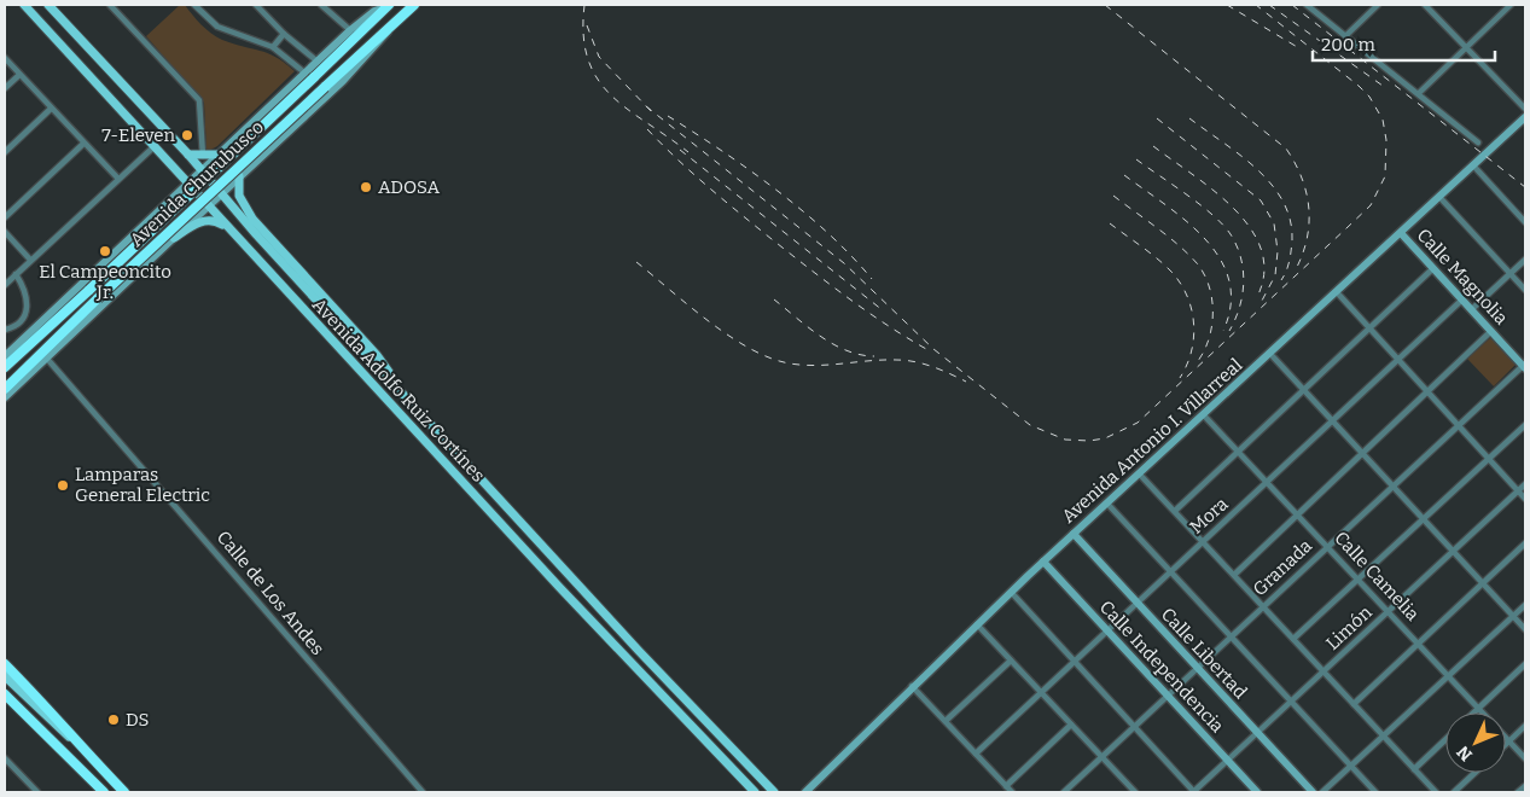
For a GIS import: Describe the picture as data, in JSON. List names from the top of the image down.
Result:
{
  "streets": {
    "highway": ["Avenida Churubusco"],
    "main road": ["Avenida Adolfo Ruiz Cortínes"],
    "street": [
      "Calle Magnolia",
      "Avenida Antonio I. Villarreal",
      "Mora",
      "Granada",
      "Calle Camelia",
      "Calle de Los Andes",
      "Limón",
      "Calle Libertad",
      "Calle Independencia"
    ]
  },
  "crossings": [
    ["Calle Magnolia", "Avenida Antonio I. Villarreal"],
    ["Calle Magnolia", "Mora"],
    ["Calle Magnolia", "Granada"],
    ["Avenida Antonio I. Villarreal", "Calle Camelia"],
    ["Avenida Antonio I. Villarreal", "Calle Libertad"],
    ["Avenida Antonio I. Villarreal", "Calle Independencia"],
    ["Mora", "Calle Camelia"],
    ["Mora", "Calle Libertad"],
    ["Mora", "Calle Independencia"],
    ["Granada", "Calle Camelia"],
    ["Granada", "Calle Libertad"],
    ["Granada", "Calle Independencia"],
    ["Calle Camelia", "Limón"],
    ["Limón", "Calle Libertad"],
    ["Limón", "Calle Independencia"]
  ],
  "places": [
    "7-Eleven",
    "ADOSA",
    "El Campeoncito Jr.",
    "Lamparas General Electric",
    "DS"
  ],
  "scale_bar": "200 m",
  "north": "bottom left"
}
